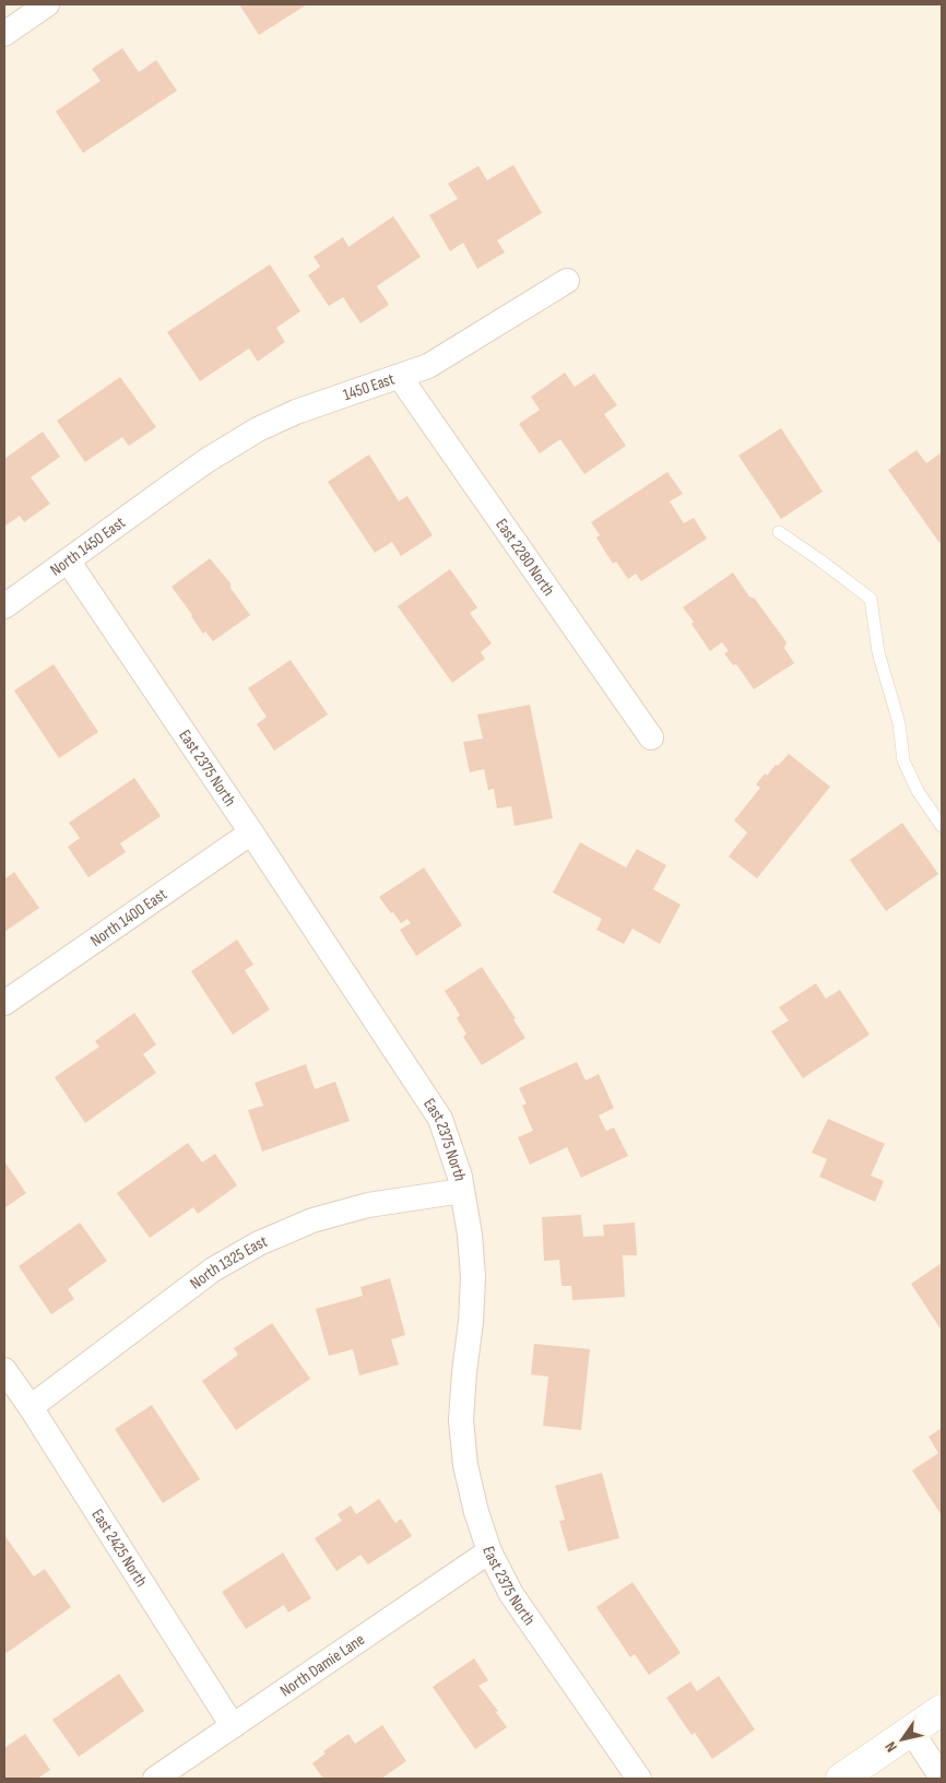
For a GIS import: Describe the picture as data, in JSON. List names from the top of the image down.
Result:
{
  "streets": {
    "street": [
      "1450 East",
      "North 1450 East",
      "East 2280 North",
      "East 2375 North",
      "North 1400 East",
      "North 1325 East",
      "East 2425 North",
      "North Damie Lane"
    ]
  },
  "crossings": [
    ["1450 East", "North 1450 East"],
    ["1450 East", "East 2280 North"],
    ["North 1450 East", "East 2375 North"],
    ["East 2375 North", "North 1400 East"],
    ["East 2375 North", "North 1325 East"],
    ["East 2375 North", "North Damie Lane"],
    ["North 1325 East", "East 2425 North"],
    ["East 2425 North", "North Damie Lane"]
  ],
  "north": "bottom left"
}
